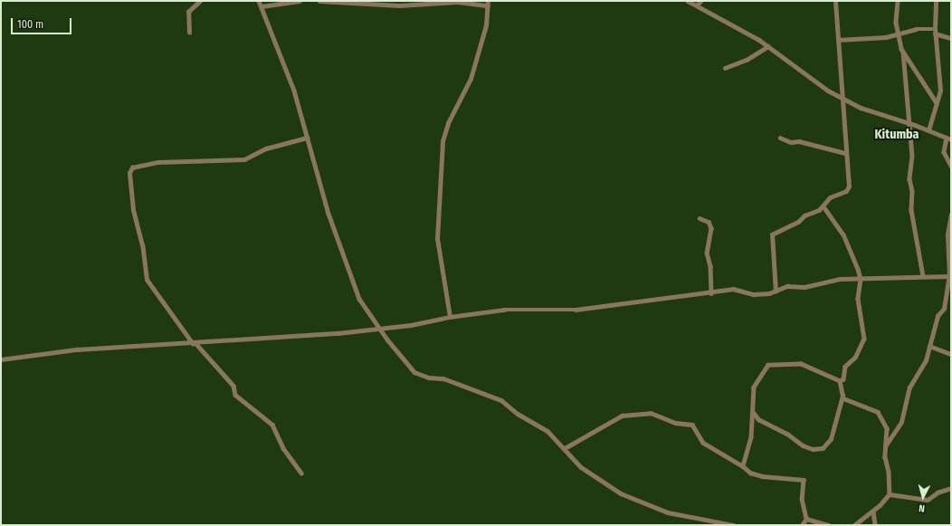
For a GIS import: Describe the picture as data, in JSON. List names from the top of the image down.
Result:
{
  "districts": ["Kitumba"],
  "scale_bar": "100 m",
  "north": "bottom"
}
